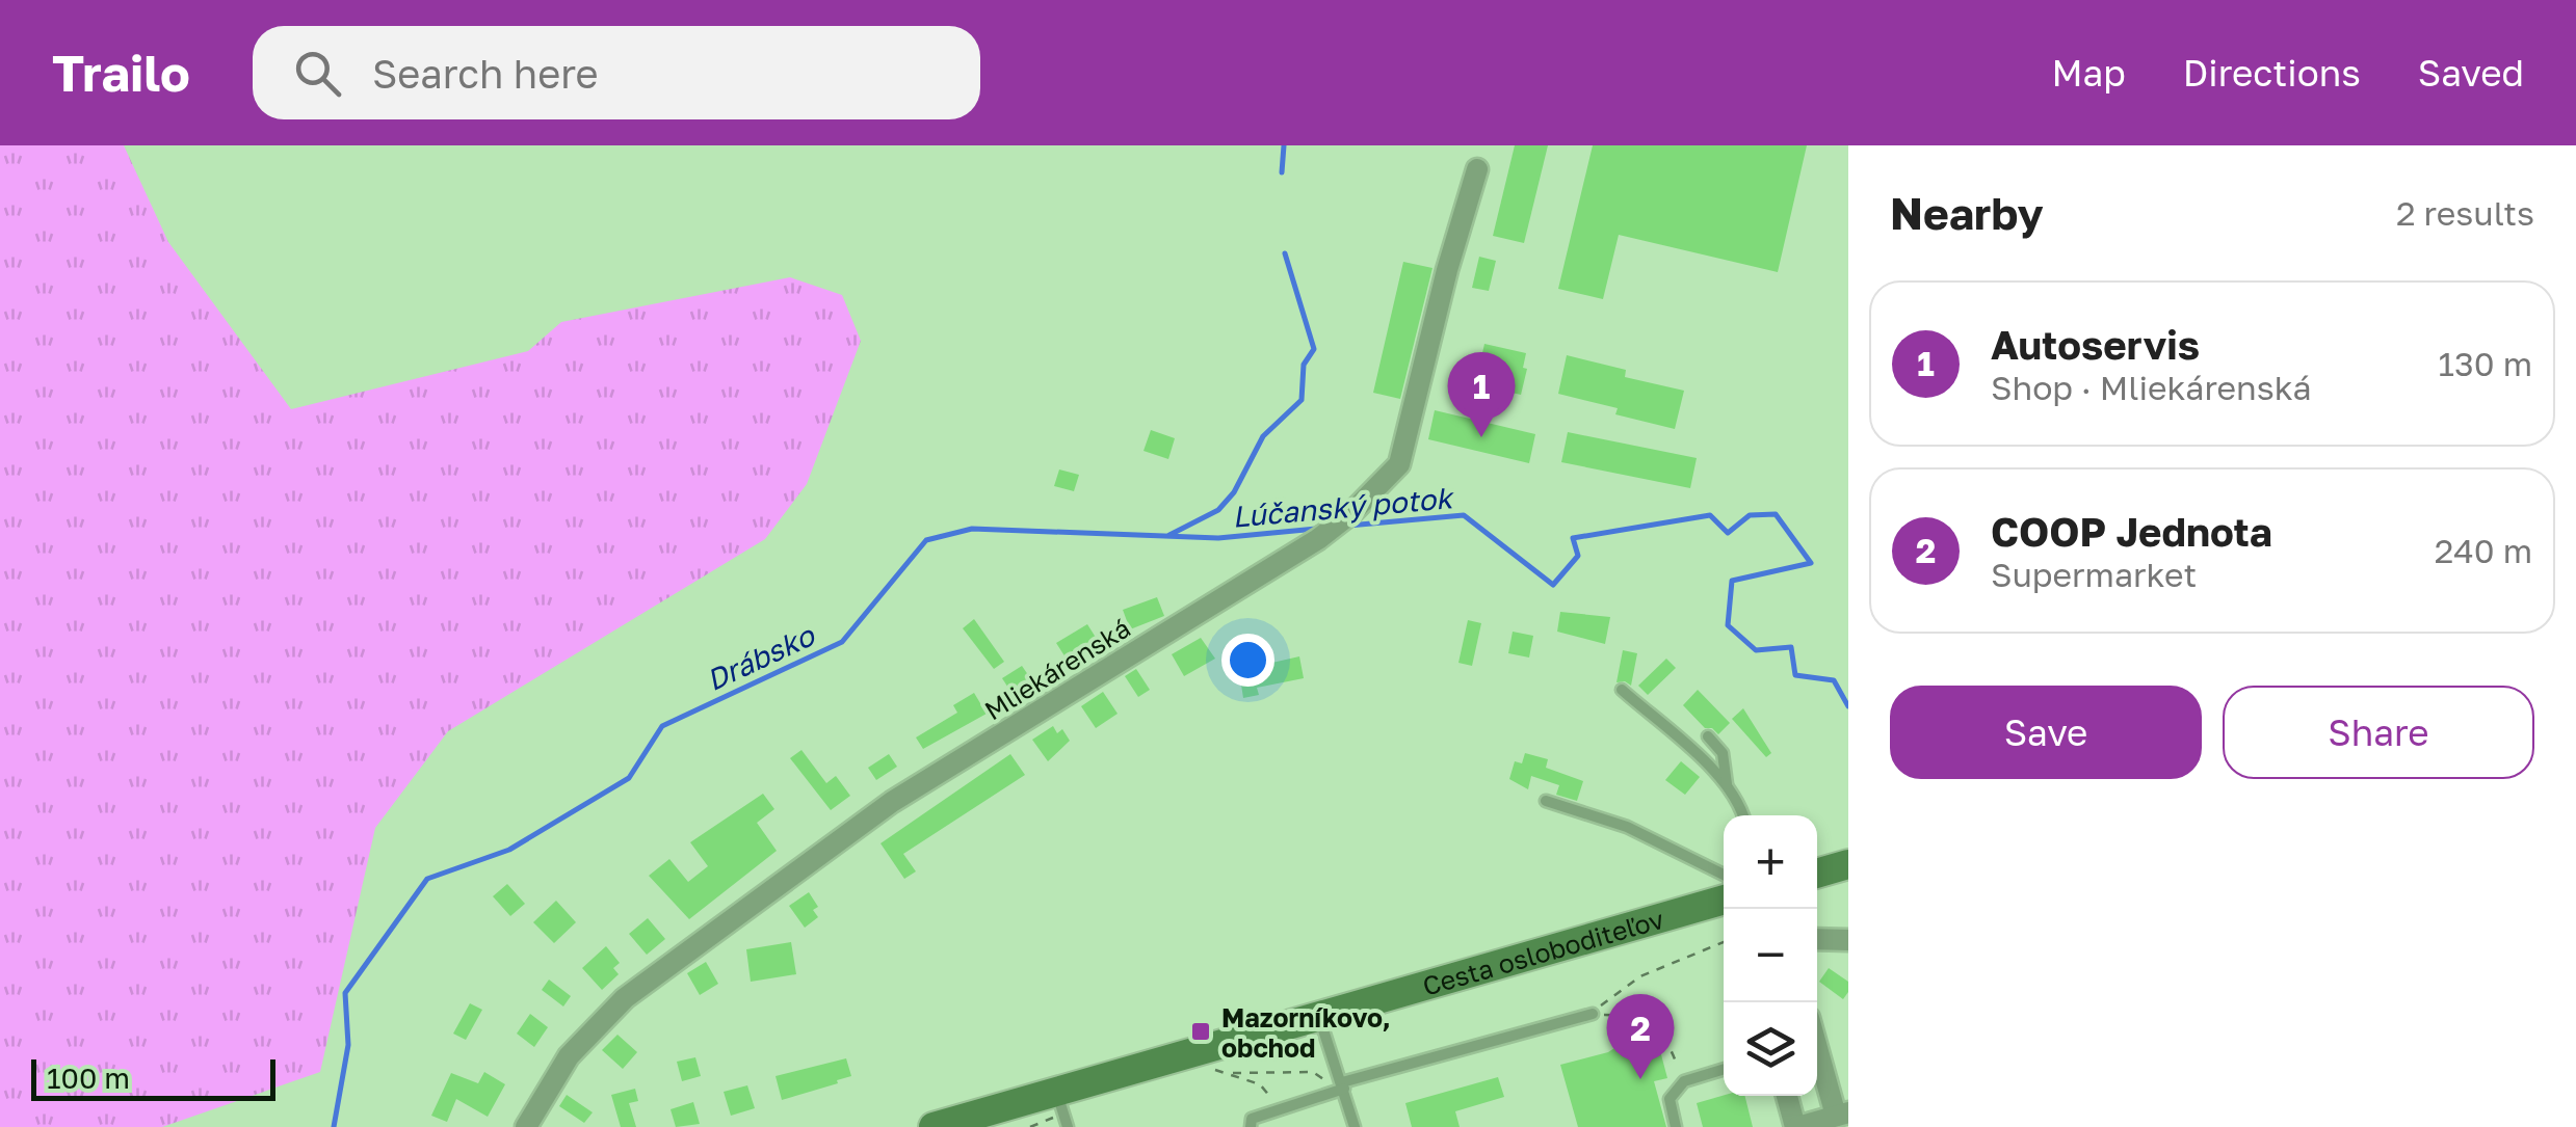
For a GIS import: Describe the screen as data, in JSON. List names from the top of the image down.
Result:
{
  "streets": {
    "main road": ["Cesta osloboditeľov"],
    "street": ["Mliekárenská"]
  },
  "water": ["Lúčanský potok", "Drábsko"],
  "places": {
    "transit": ["Mazorníkovo, obchod"]
  },
  "scale_bar": "100 m",
  "page": {
    "header": "Trailo",
    "search": "Search here",
    "nav": ["Map", "Directions", "Saved"],
    "heading": ["Nearby", "2 results"],
    "list": [
      {
        "mark": "1",
        "name": "Autoservis",
        "note": "Shop · Mliekárenská",
        "value": "130 m"
      },
      {
        "mark": "2",
        "name": "COOP Jednota",
        "note": "Supermarket",
        "value": "240 m"
      }
    ],
    "pins": ["1", "2"],
    "buttons": ["Save", "Share"],
    "map_buttons": ["+", "−"],
    "scale": "100 m"
  }
}
